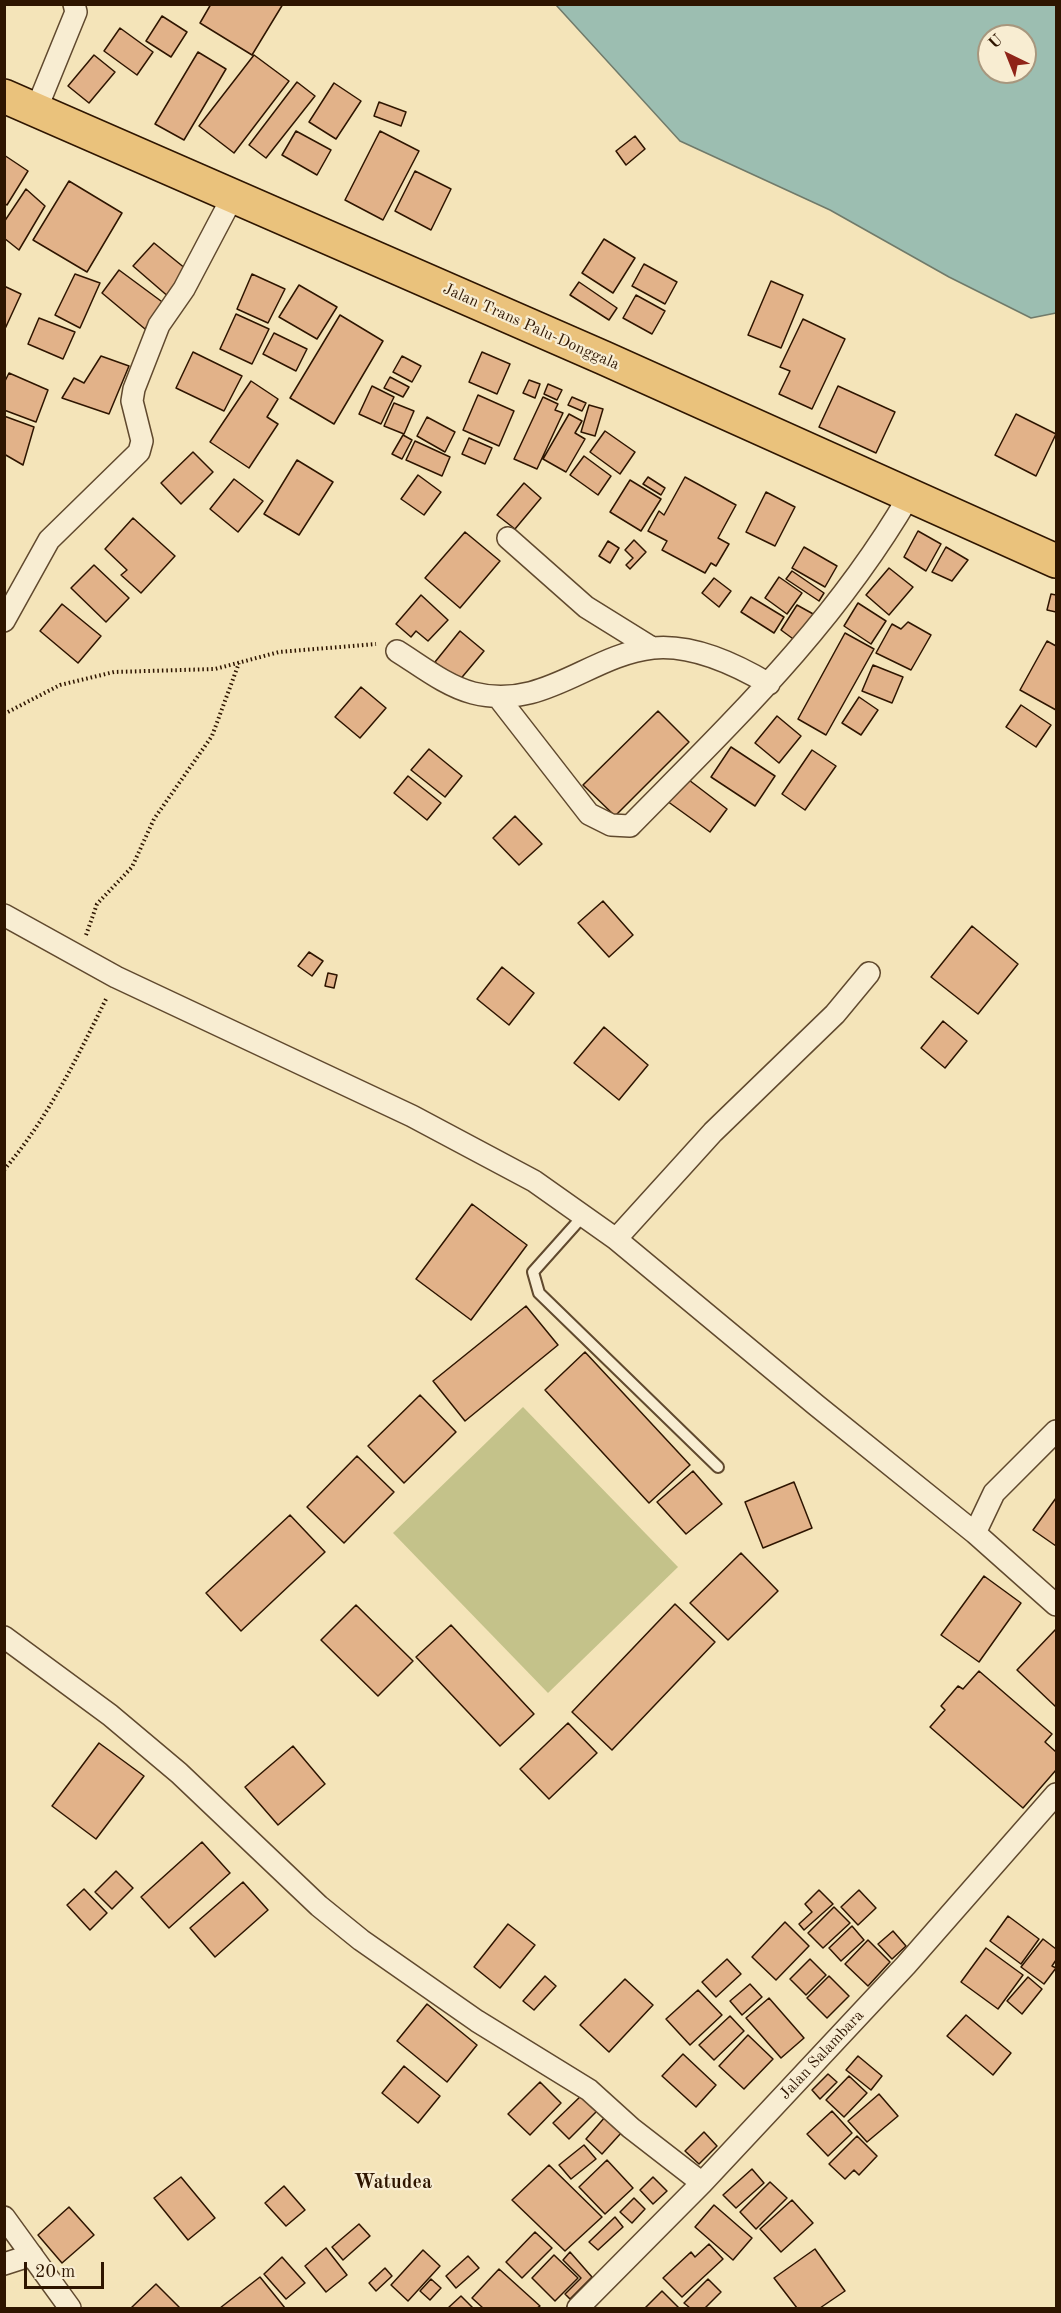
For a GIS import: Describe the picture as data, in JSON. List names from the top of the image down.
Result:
{
  "streets": {
    "highway": ["Jalan Trans Palu-Donggala"],
    "street": ["Jalan Salambara"]
  },
  "districts": ["Watudea"],
  "scale_bar": "20 m",
  "north": "top left"
}
